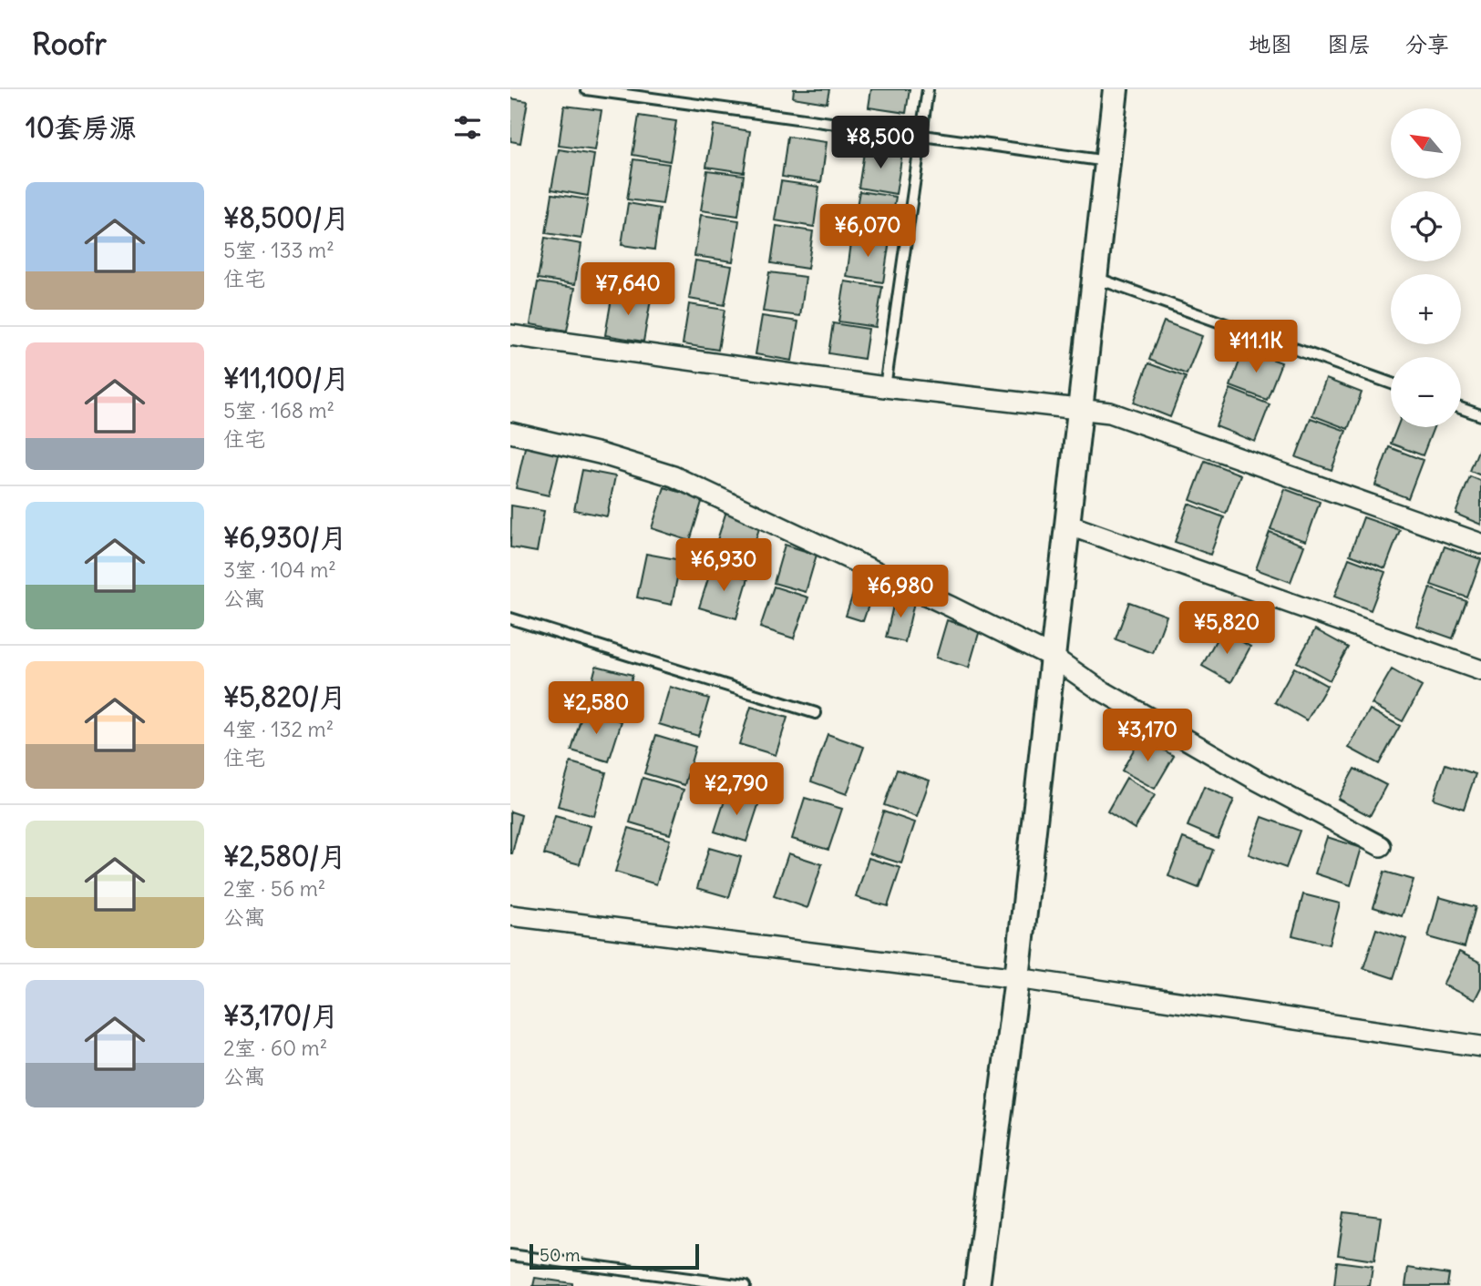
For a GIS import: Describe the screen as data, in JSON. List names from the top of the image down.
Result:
{
  "scale_bar": "50 m",
  "north": "top left",
  "page": {
    "header": "Roofr",
    "nav": ["地图", "图层", "分享"],
    "heading": "10套房源",
    "map_buttons": ["+", "−"],
    "price": [
      "¥8,500",
      "¥6,070",
      "¥7,640",
      "¥11.1K",
      "¥6,930",
      "¥6,980",
      "¥5,820",
      "¥2,580",
      "¥3,170",
      "¥2,790"
    ],
    "list": [
      {
        "name": "¥8,500/月",
        "note": "5室 · 133 m² · 住宅"
      },
      {
        "name": "¥11,100/月",
        "note": "5室 · 168 m² · 住宅"
      },
      {
        "name": "¥6,930/月",
        "note": "3室 · 104 m² · 公寓"
      },
      {
        "name": "¥5,820/月",
        "note": "4室 · 132 m² · 住宅"
      },
      {
        "name": "¥2,580/月",
        "note": "2室 · 56 m² · 公寓"
      },
      {
        "name": "¥3,170/月",
        "note": "2室 · 60 m² · 公寓"
      }
    ],
    "scale": "50 m"
  }
}
